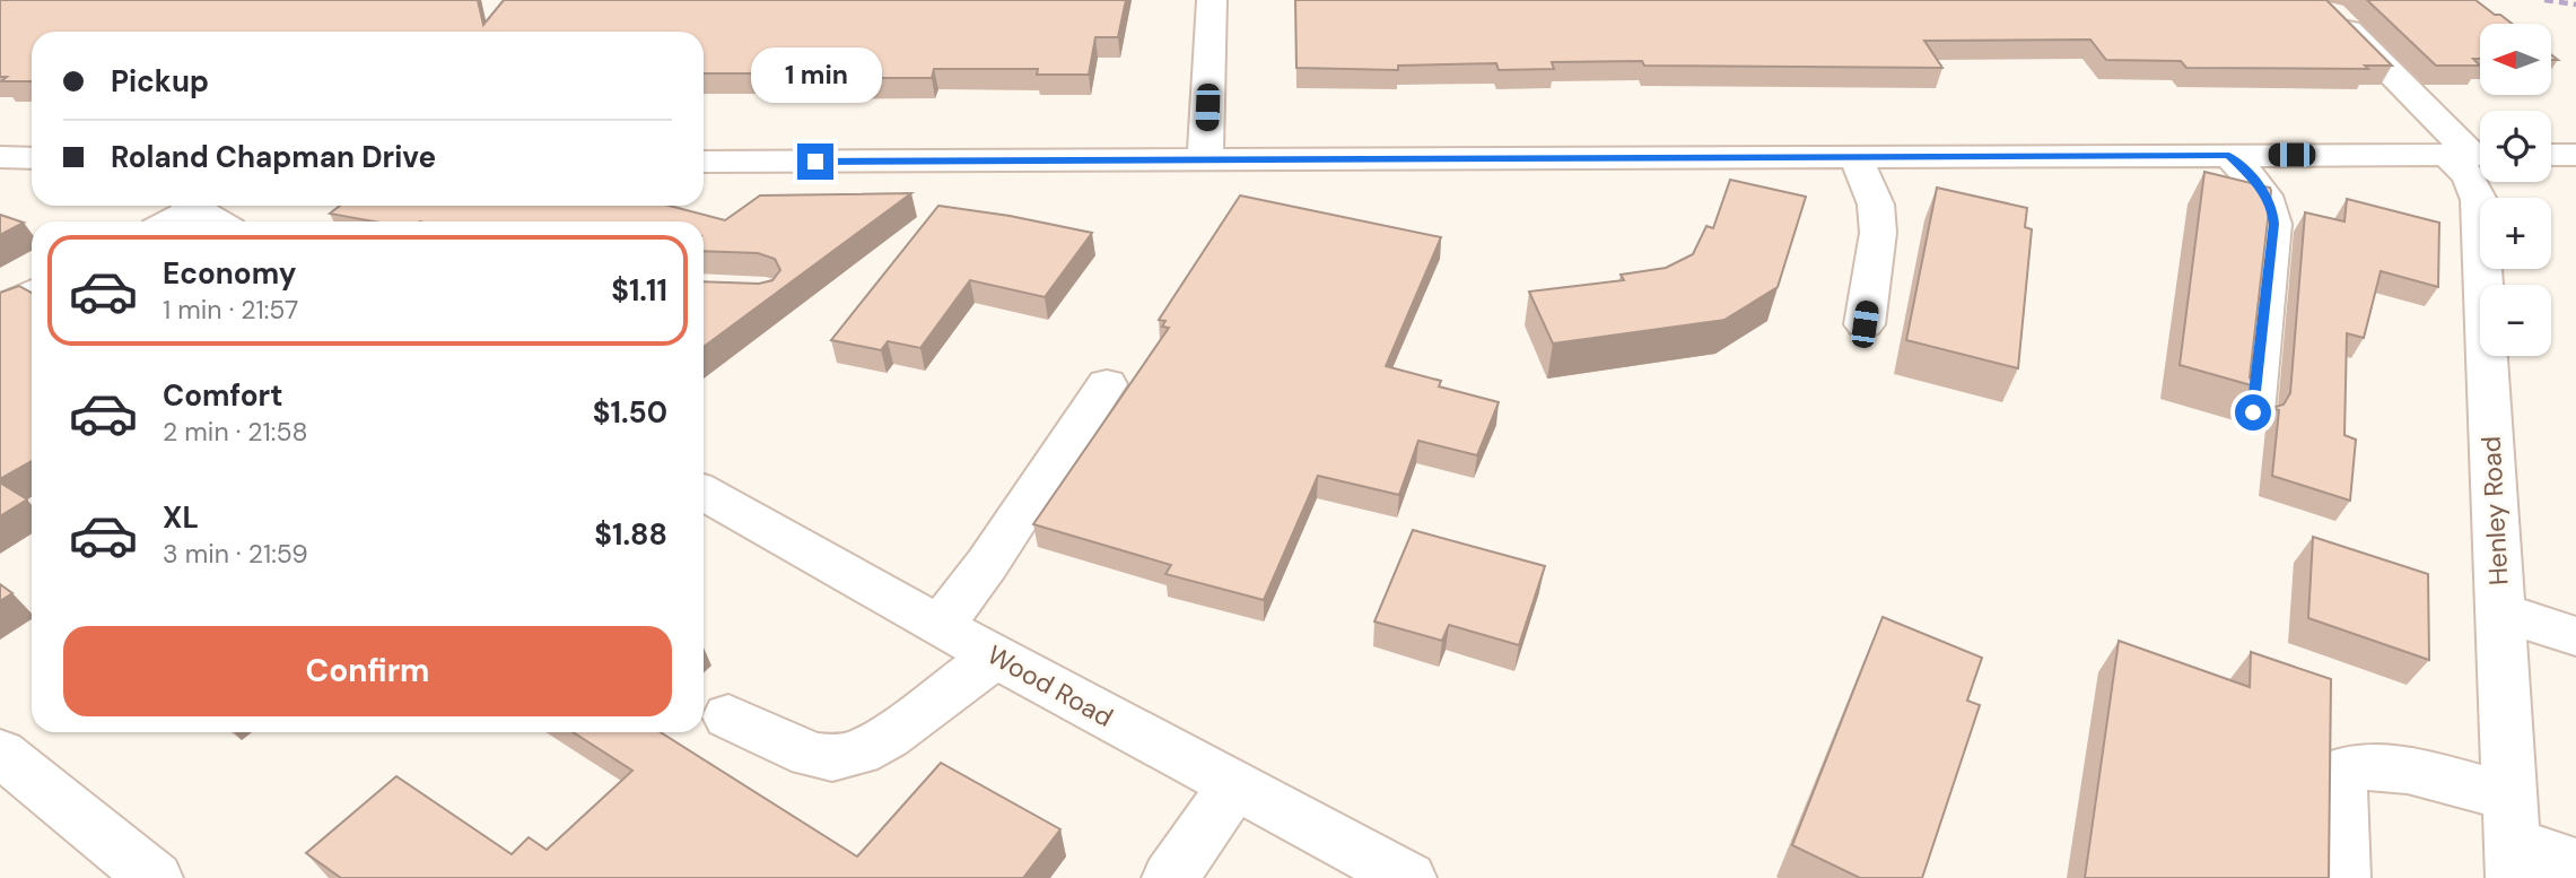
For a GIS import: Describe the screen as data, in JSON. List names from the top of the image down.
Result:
{
  "streets": {
    "street": ["Henley Road", "Wood Road"]
  },
  "north": "left",
  "page": {
    "map_buttons": ["+", "−"],
    "banner": ["Pickup", "Roland Chapman Drive"],
    "bubble": "1 min",
    "list": [
      {
        "name": "Economy",
        "note": "1 min · 21:57",
        "value": "$1.11"
      },
      {
        "name": "Comfort",
        "note": "2 min · 21:58",
        "value": "$1.50"
      },
      {
        "name": "XL",
        "note": "3 min · 21:59",
        "value": "$1.88"
      }
    ],
    "buttons": "Confirm"
  }
}
